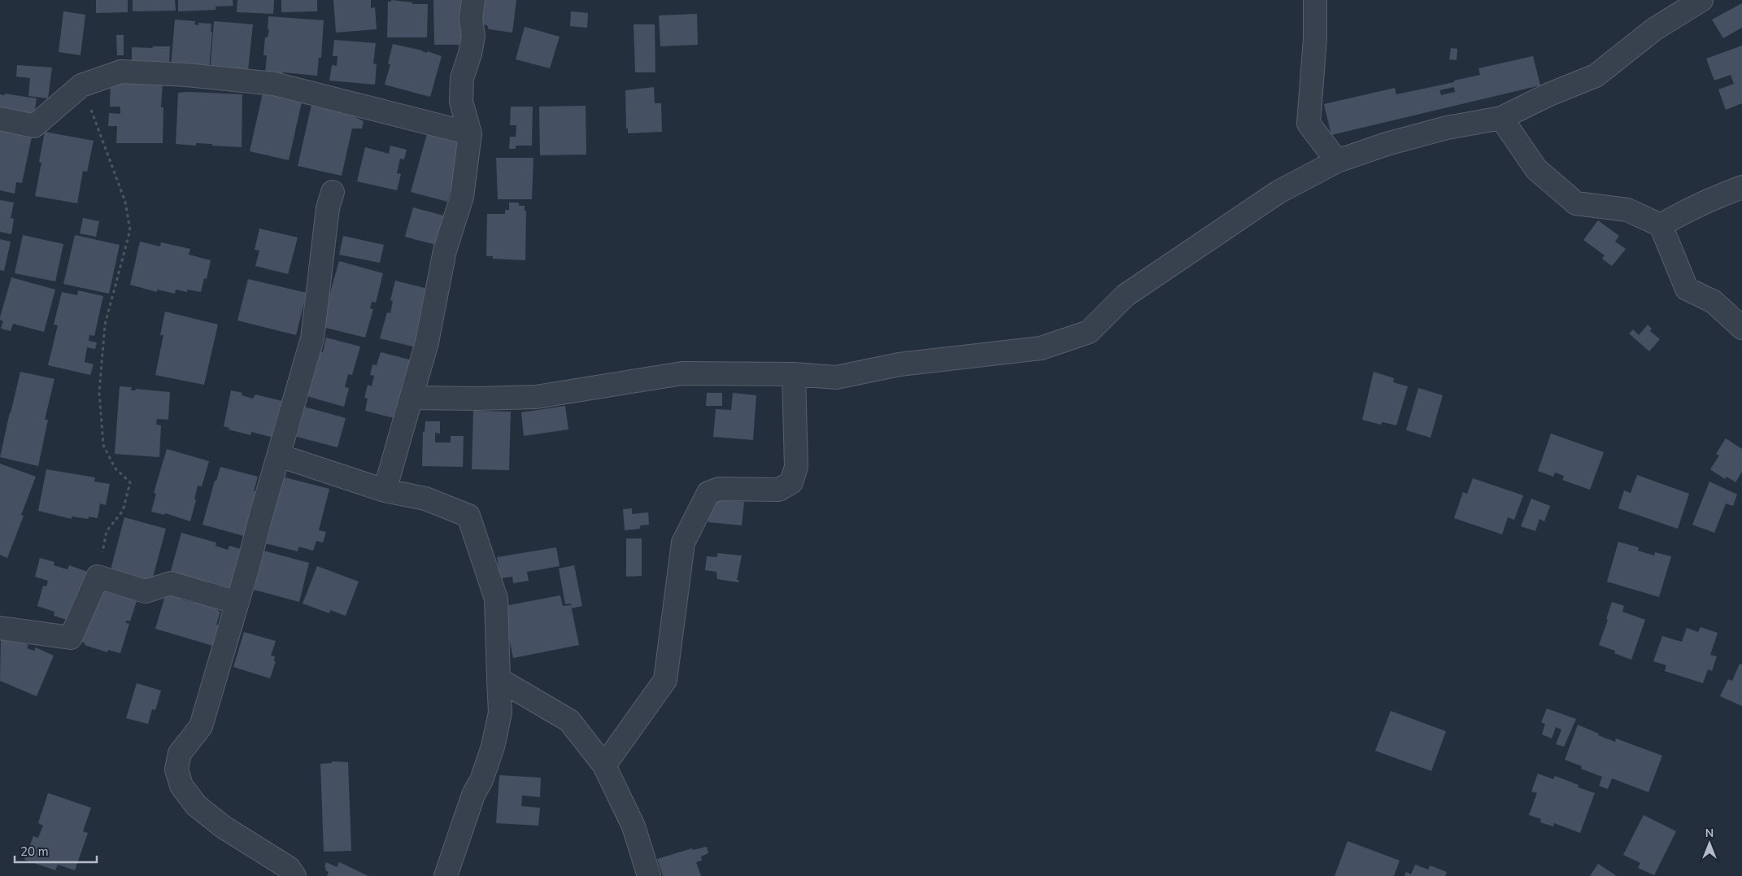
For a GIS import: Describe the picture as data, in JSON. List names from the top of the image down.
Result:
{
  "scale_bar": "20 m",
  "north": "top"
}
